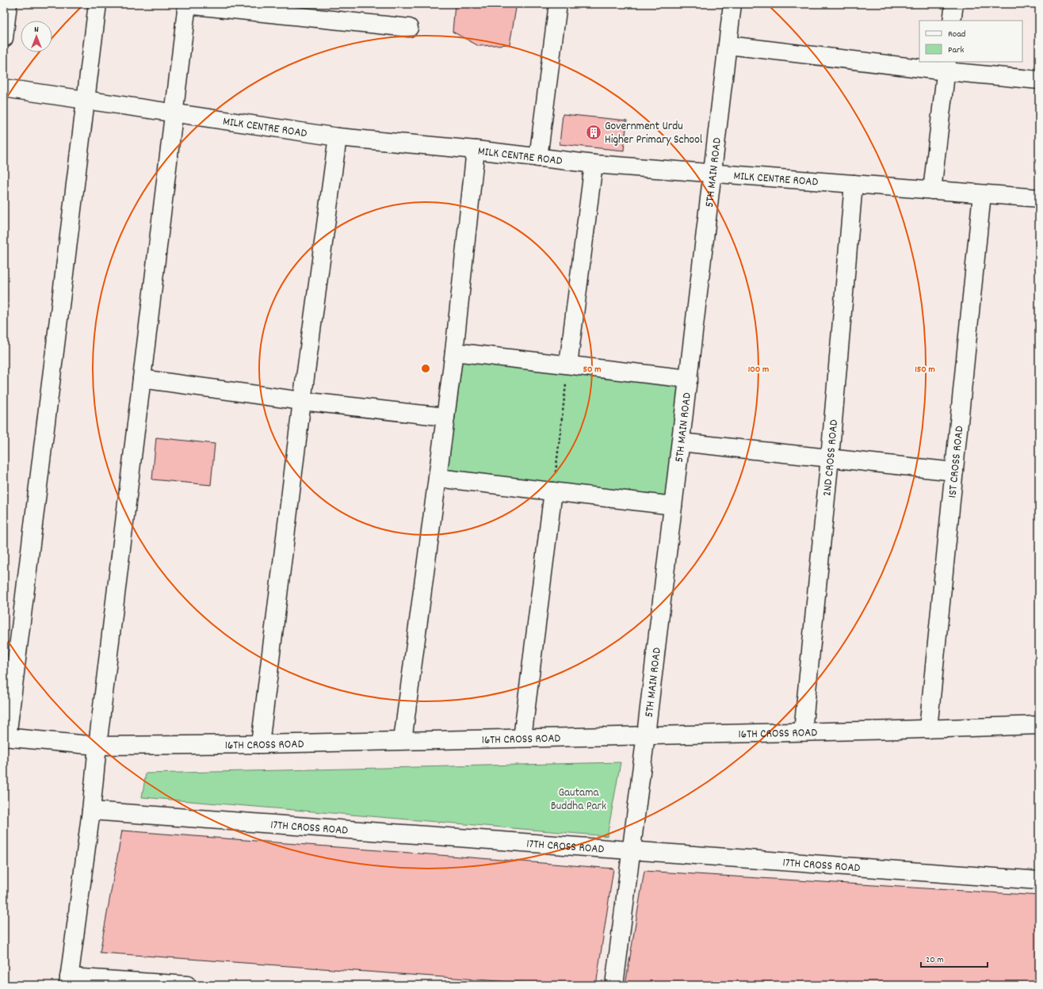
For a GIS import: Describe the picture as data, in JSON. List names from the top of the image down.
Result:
{
  "streets": {
    "street": [
      "MILK CENTRE ROAD",
      "5TH MAIN ROAD",
      "2ND CROSS ROAD",
      "1ST CROSS ROAD",
      "16TH CROSS ROAD",
      "17TH CROSS ROAD"
    ]
  },
  "crossings": [
    ["MILK CENTRE ROAD", "5TH MAIN ROAD"],
    ["MILK CENTRE ROAD", "2ND CROSS ROAD"],
    ["MILK CENTRE ROAD", "1ST CROSS ROAD"],
    ["5TH MAIN ROAD", "16TH CROSS ROAD"],
    ["5TH MAIN ROAD", "17TH CROSS ROAD"],
    ["2ND CROSS ROAD", "16TH CROSS ROAD"],
    ["1ST CROSS ROAD", "16TH CROSS ROAD"]
  ],
  "parks": ["Gautama Buddha Park"],
  "places": {
    "building": ["Government Urdu Higher Primary School"]
  },
  "legend": ["Road", "Park"],
  "scale_bar": "20 m",
  "north": "top",
  "rings": ["50 m", "100 m", "150 m"]
}
